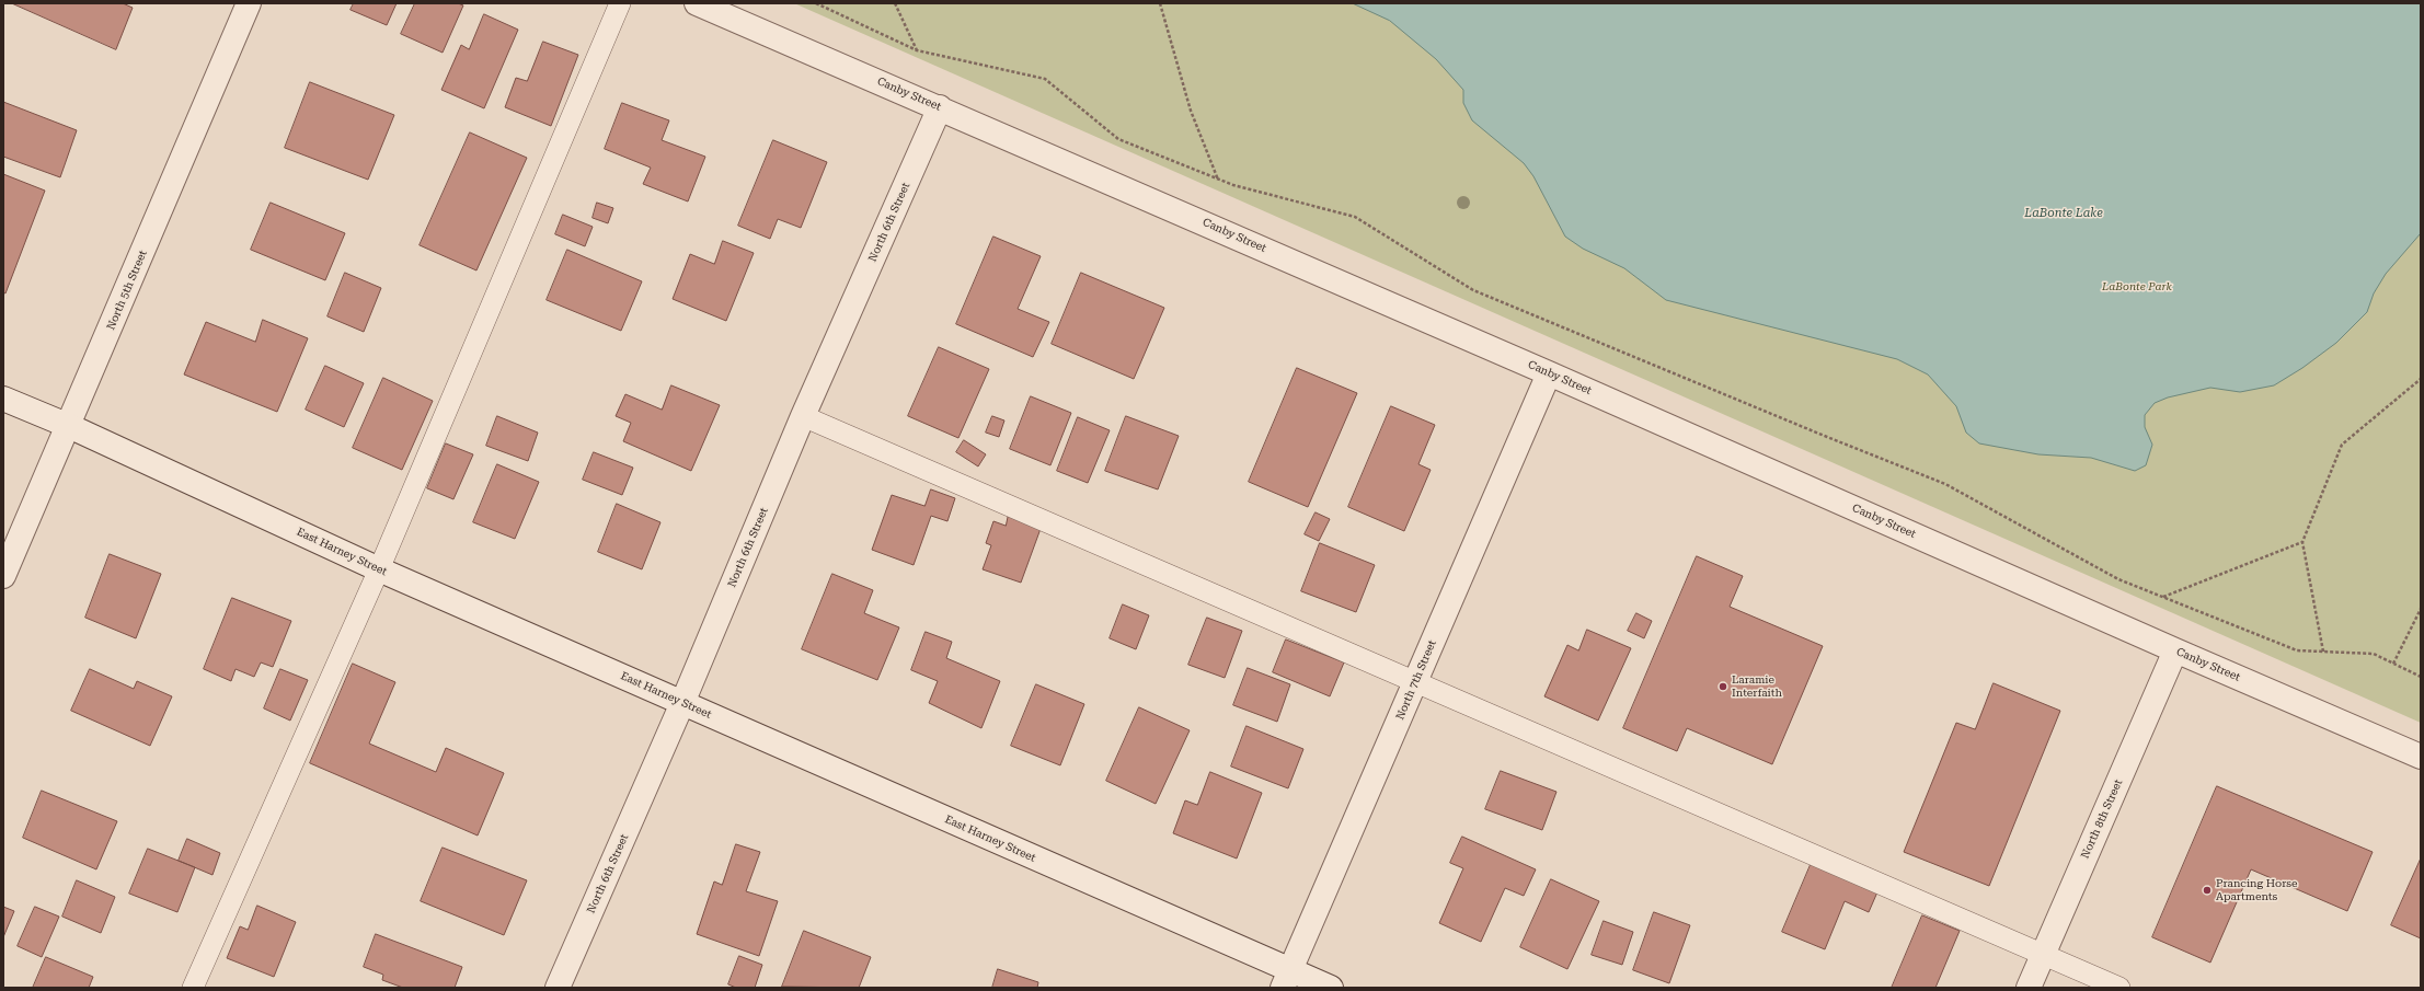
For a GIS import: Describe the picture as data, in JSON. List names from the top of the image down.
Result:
{
  "streets": {
    "street": [
      "Canby Street",
      "North 6th Street",
      "North 5th Street",
      "East Harney Street",
      "North 7th Street",
      "North 8th Street"
    ]
  },
  "crossings": [
    ["Canby Street", "North 6th Street"],
    ["Canby Street", "North 7th Street"],
    ["Canby Street", "North 8th Street"],
    ["North 6th Street", "East Harney Street"],
    ["North 5th Street", "East Harney Street"],
    ["East Harney Street", "North 7th Street"]
  ],
  "water": ["LaBonte Lake"],
  "parks": ["LaBonte Park"],
  "places": ["Laramie Interfaith", "Prancing Horse Apartments"]
}
